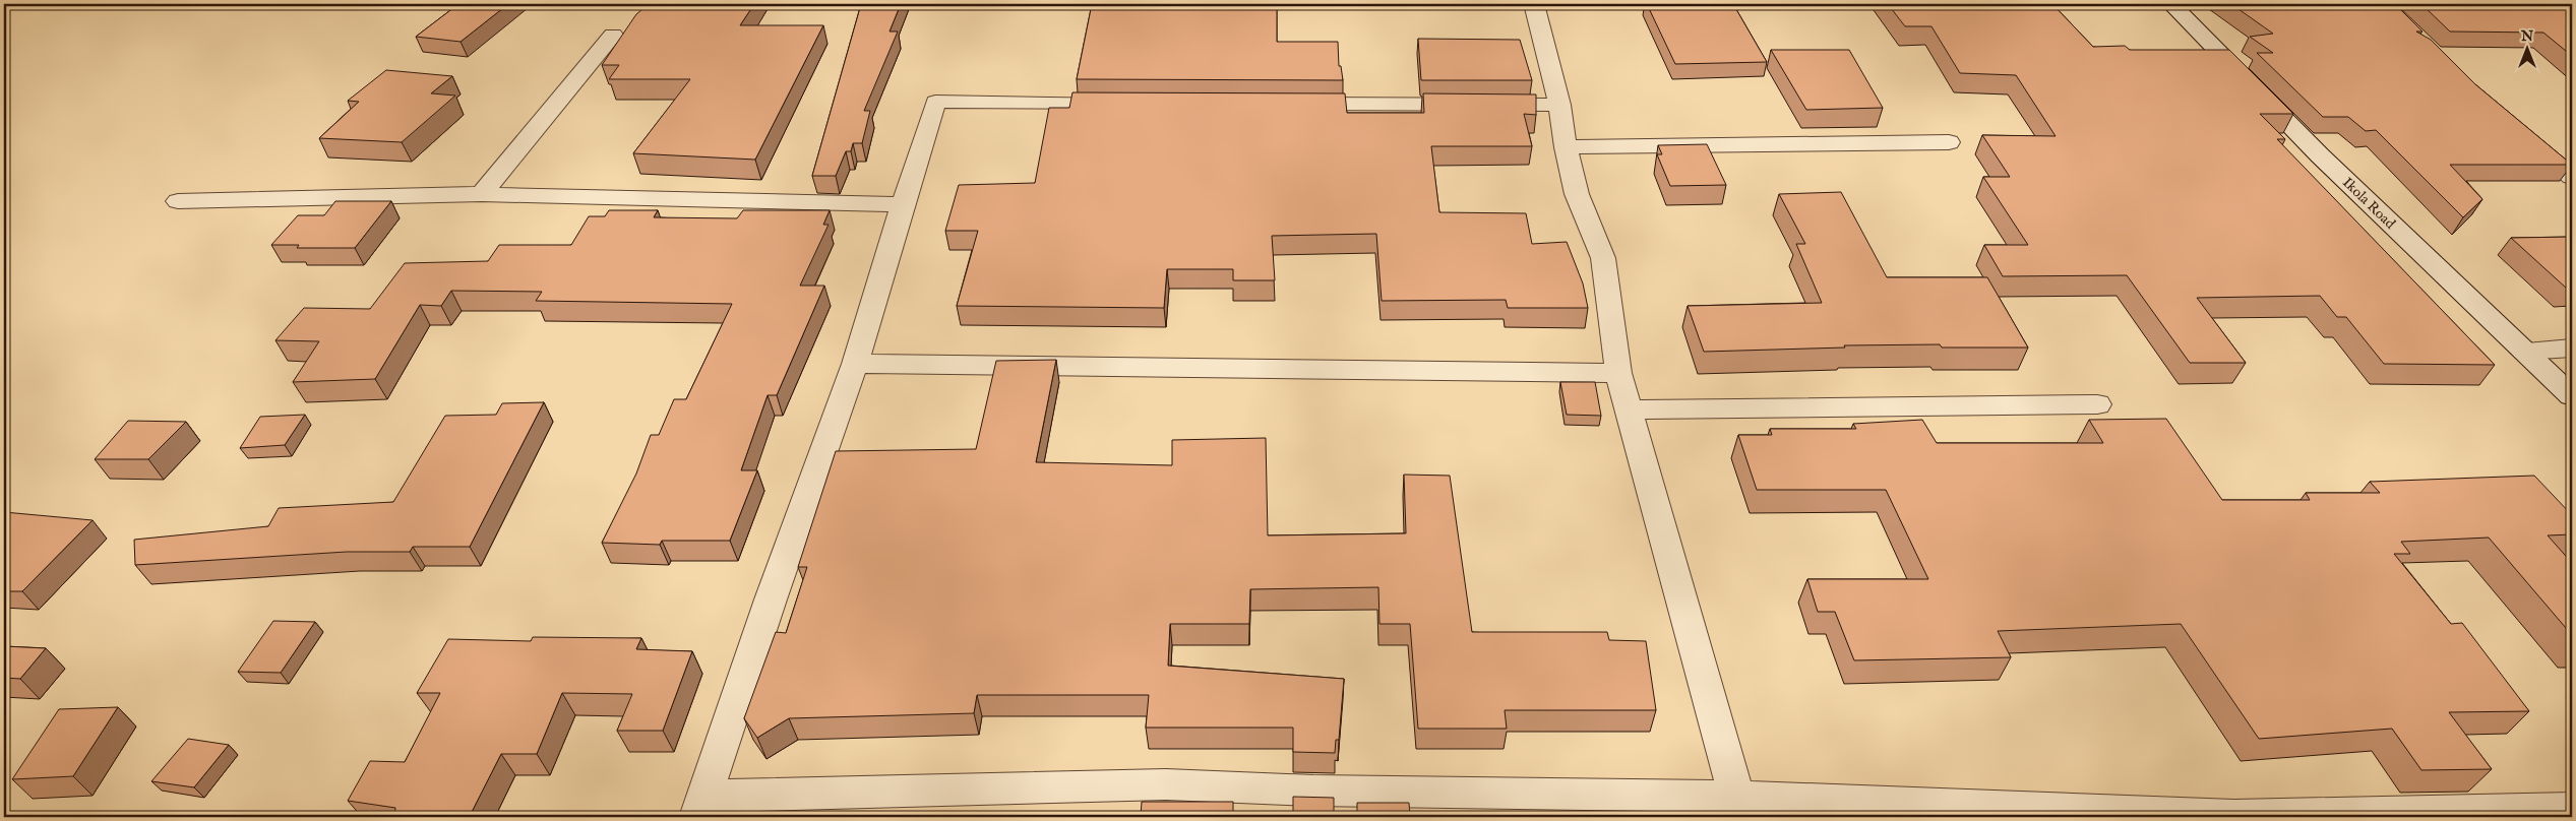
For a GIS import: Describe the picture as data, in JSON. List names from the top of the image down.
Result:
{
  "streets": {
    "street": ["Ikola Road"]
  },
  "north": "top"
}
